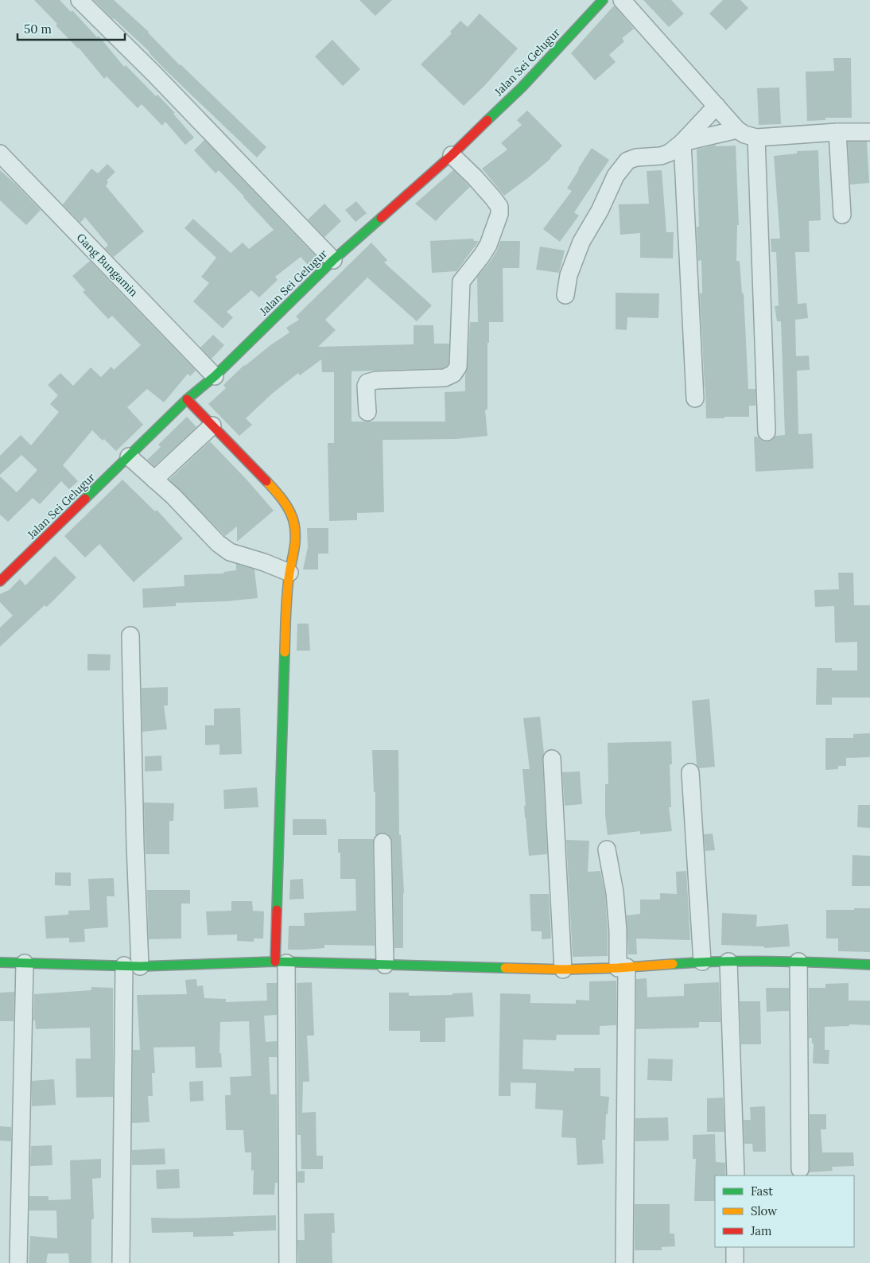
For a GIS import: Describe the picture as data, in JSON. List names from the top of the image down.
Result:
{
  "streets": {
    "street": ["Jalan Sei Gelugur", "Gang Bungamin"]
  },
  "crossings": [
    ["Jalan Sei Gelugur", "Gang Bungamin"]
  ],
  "legend": ["Fast", "Slow", "Jam"],
  "scale_bar": "50 m"
}
